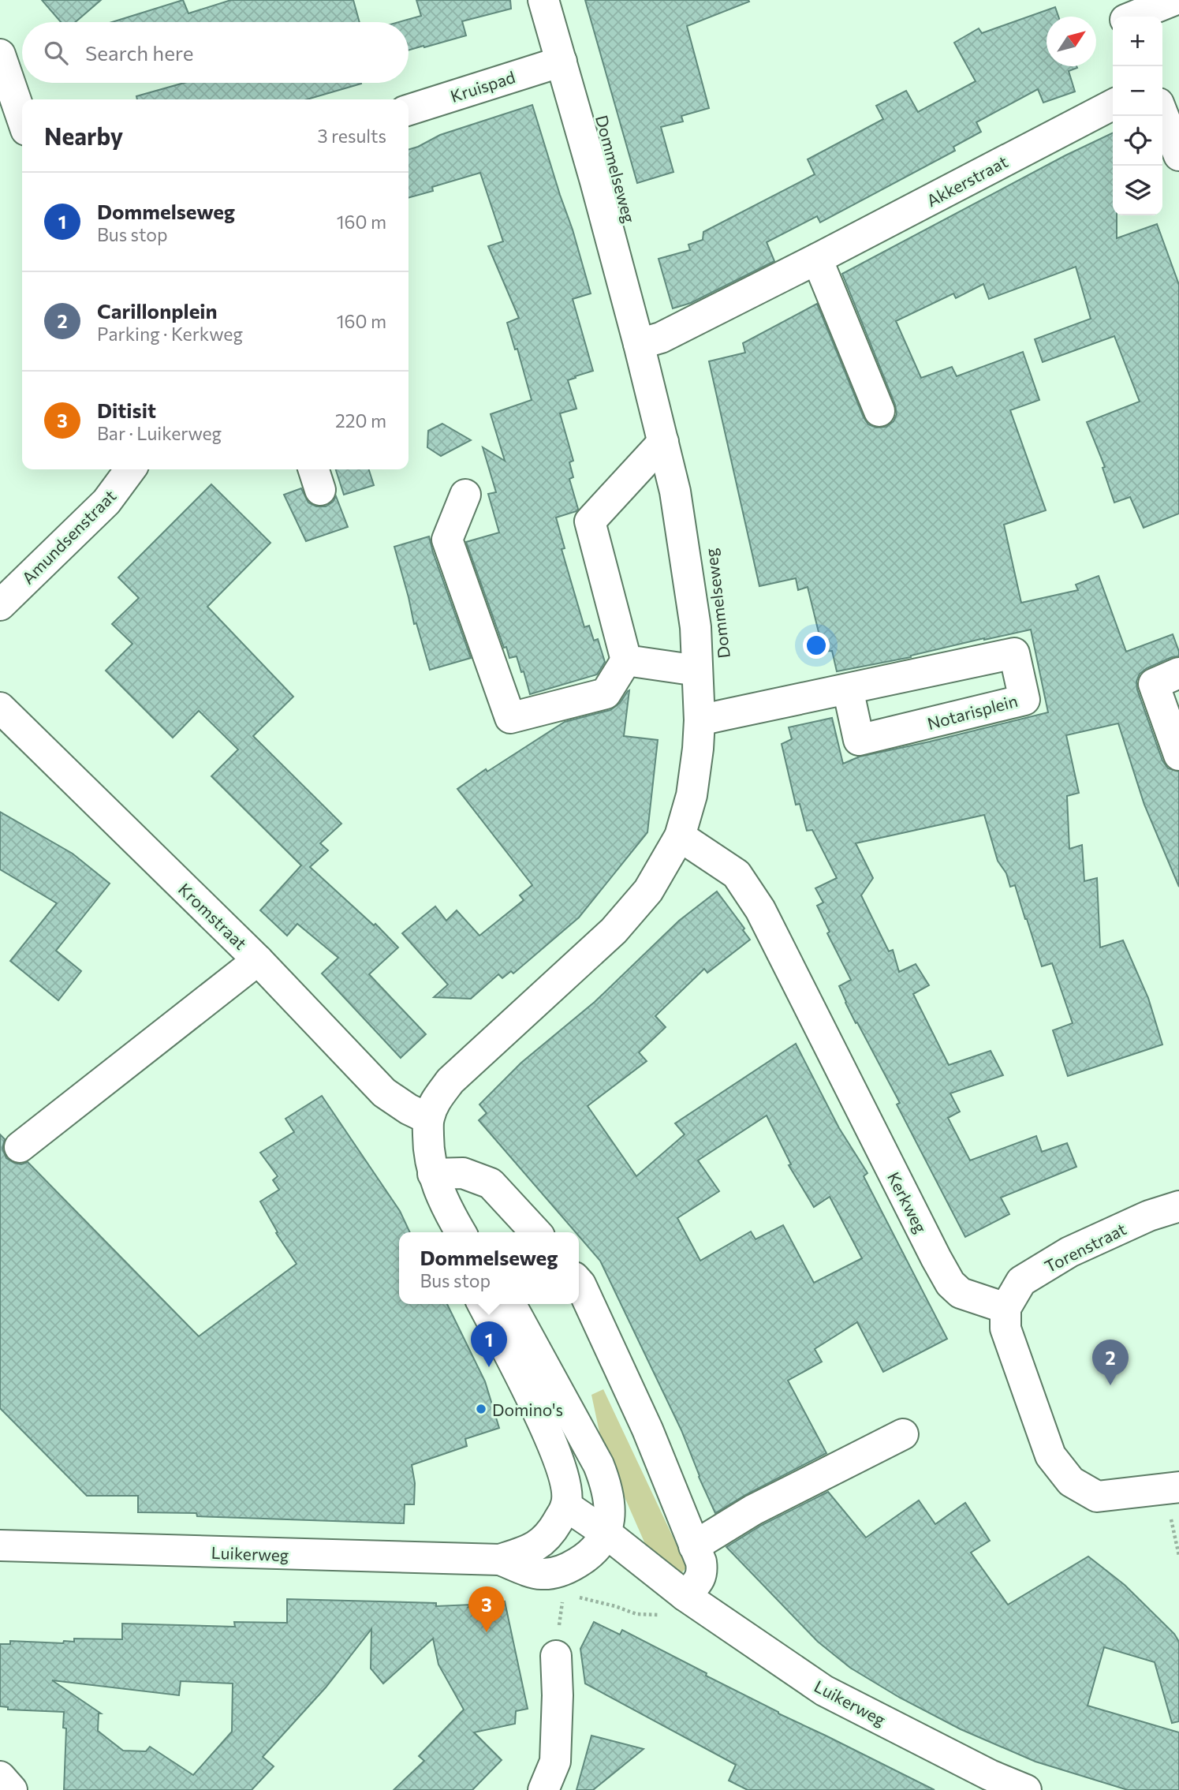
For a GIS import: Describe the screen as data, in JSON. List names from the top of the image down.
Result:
{
  "streets": {
    "street": [
      "Kruispad",
      "Dommelseweg",
      "Akkerstraat",
      "Amundsenstraat",
      "Notarisplein",
      "Kromstraat",
      "Kerkweg",
      "Torenstraat",
      "Luikerweg"
    ]
  },
  "crossings": [
    ["Kruispad", "Dommelseweg"],
    ["Dommelseweg", "Akkerstraat"],
    ["Dommelseweg", "Notarisplein"],
    ["Dommelseweg", "Kromstraat"],
    ["Dommelseweg", "Kerkweg"],
    ["Kerkweg", "Torenstraat"]
  ],
  "places": ["Domino's"],
  "north": "top right",
  "page": {
    "map_buttons": ["+", "−"],
    "search": "Search here",
    "heading": ["Nearby", "3 results"],
    "list": [
      {
        "mark": "1",
        "name": "Dommelseweg",
        "note": "Bus stop",
        "value": "160 m"
      },
      {
        "mark": "2",
        "name": "Carillonplein",
        "note": "Parking · Kerkweg",
        "value": "160 m"
      },
      {
        "mark": "3",
        "name": "Ditisit",
        "note": "Bar · Luikerweg",
        "value": "220 m"
      }
    ],
    "popup": ["Dommelseweg", "Bus stop"],
    "pins": ["1", "2", "3"]
  }
}
